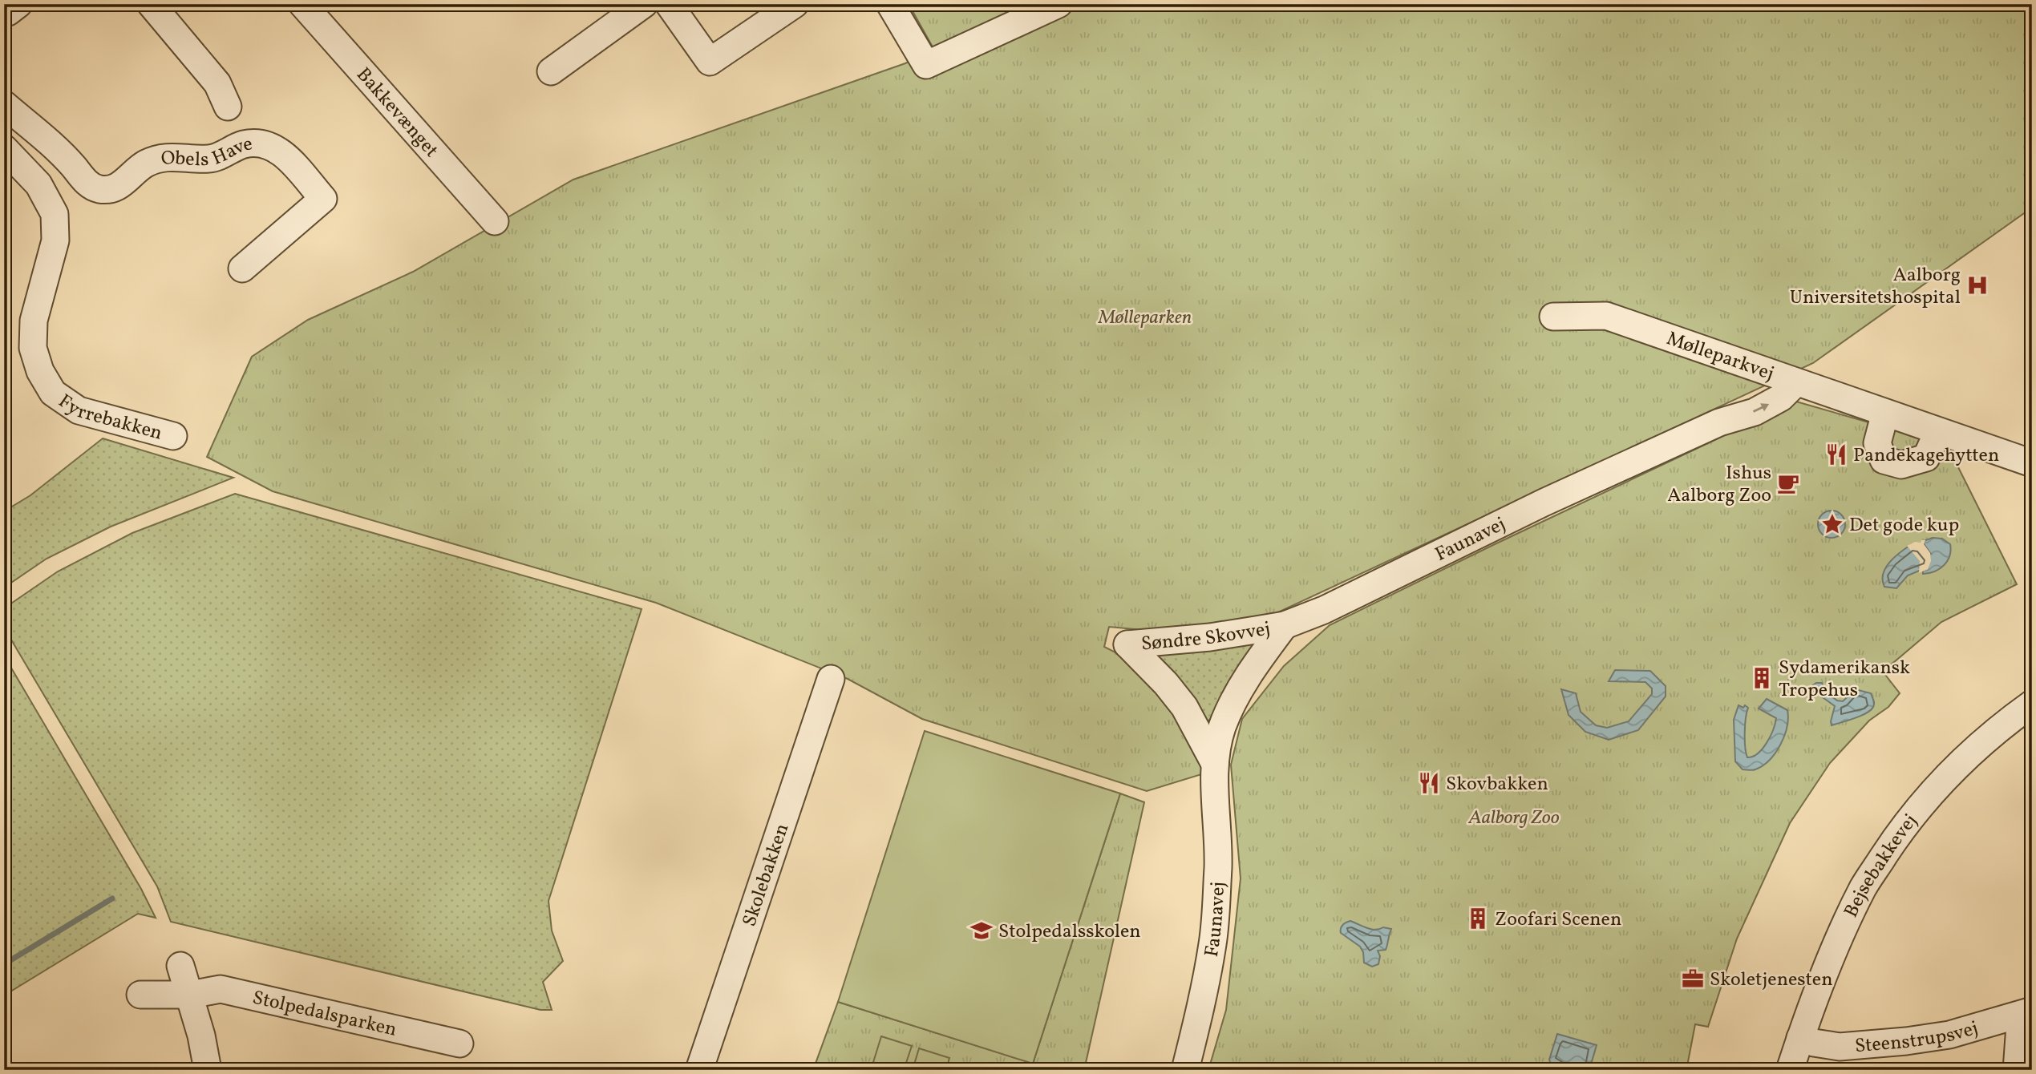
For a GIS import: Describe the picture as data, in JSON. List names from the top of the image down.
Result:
{
  "streets": {
    "street": [
      "Bakkevænget",
      "Obels Have",
      "Mølleparkvej",
      "Fyrrebakken",
      "Faunavej",
      "Søndre Skovvej",
      "Bejsebakkevej",
      "Skolebakken",
      "Stolpedalsparken",
      "Steenstrupsvej"
    ]
  },
  "crossings": [
    ["Mølleparkvej", "Faunavej"],
    ["Faunavej", "Søndre Skovvej"],
    ["Bejsebakkevej", "Steenstrupsvej"]
  ],
  "one_way": ["Faunavej"],
  "parks": ["Mølleparken", "Aalborg Zoo"],
  "places": {
    "hospital": ["Aalborg Universitetshospital"],
    "restaurant": ["Pandekagehytten", "Skovbakken"],
    "cafe": ["Ishus Aalborg Zoo"],
    "place": ["Det gode kup"],
    "building": ["Sydamerikansk Tropehus", "Zoofari Scenen"],
    "school or university": ["Stolpedalsskolen"],
    "office": ["Skoletjenesten"]
  }
}
